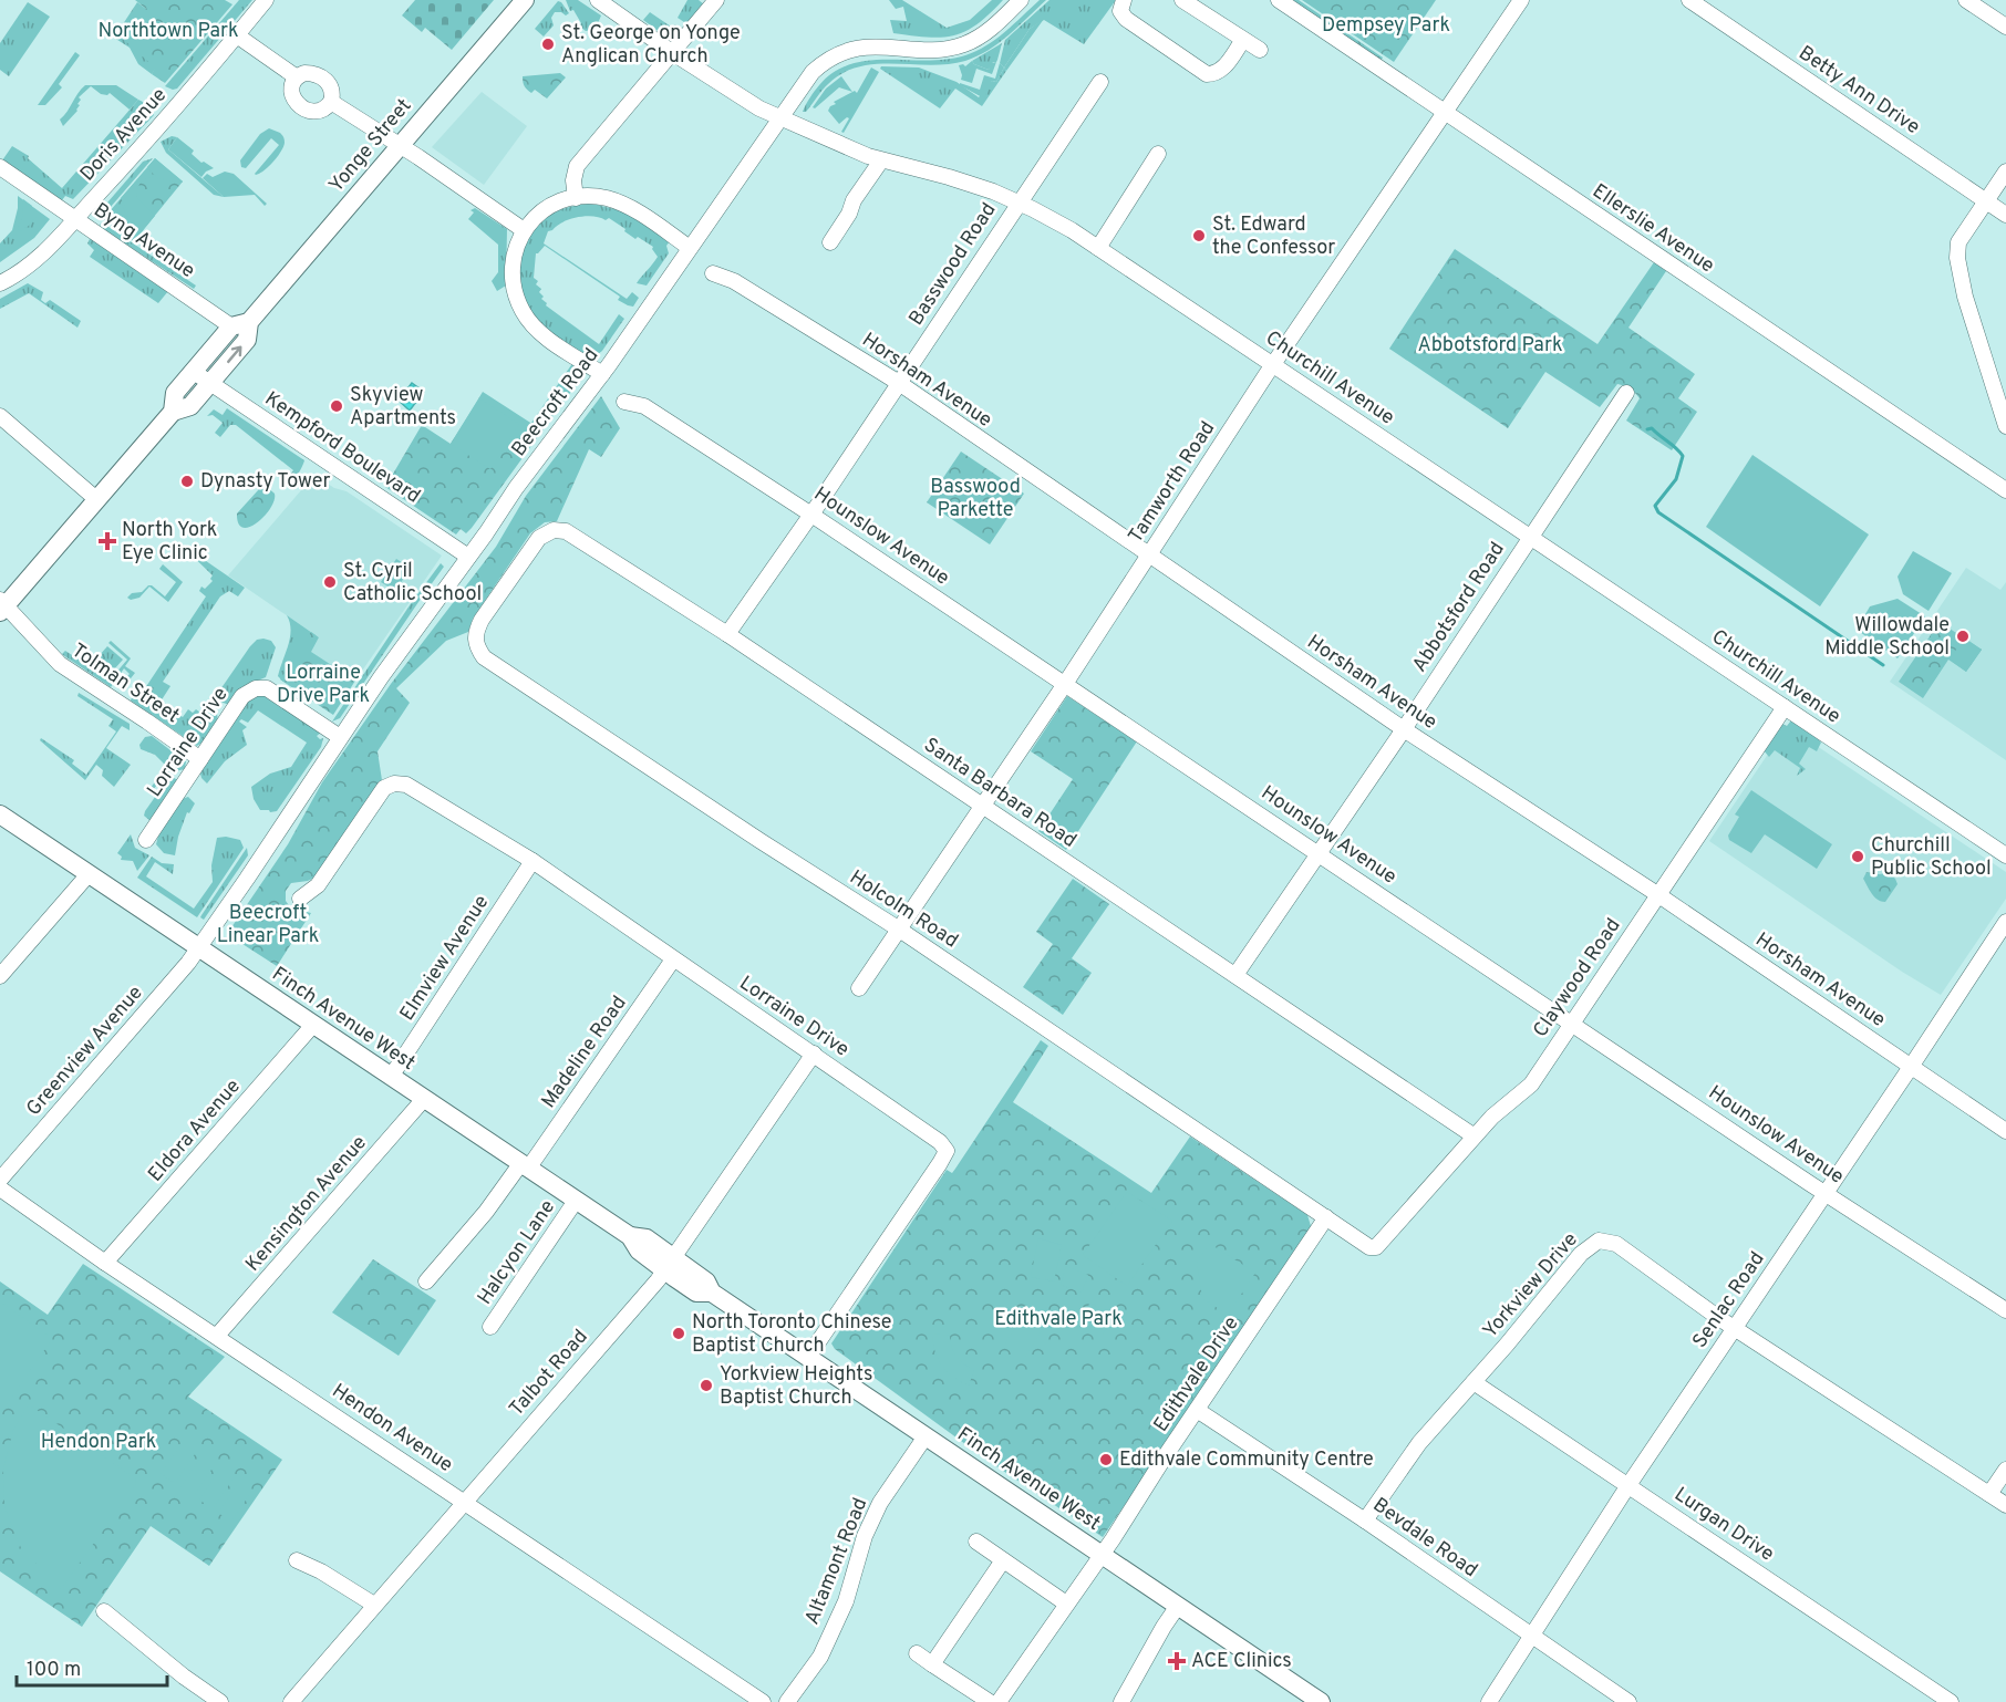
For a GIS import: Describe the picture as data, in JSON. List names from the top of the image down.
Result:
{
  "streets": {
    "main road": ["Yonge Street", "Finch Avenue West"],
    "street": [
      "Betty Ann Drive",
      "Doris Avenue",
      "Ellerslie Avenue",
      "Byng Avenue",
      "Basswood Road",
      "Churchill Avenue",
      "Horsham Avenue",
      "Beecroft Road",
      "Kempford Boulevard",
      "Tamworth Road",
      "Hounslow Avenue",
      "Abbotsford Road",
      "Tolman Street",
      "Lorraine Drive",
      "Santa Barbara Road",
      "Holcolm Road",
      "Elmview Avenue",
      "Claywood Road",
      "Greenview Avenue",
      "Madeline Road",
      "Eldora Avenue",
      "Kensington Avenue",
      "Halcyon Lane",
      "Yorkview Drive",
      "Senlac Road",
      "Talbot Road",
      "Edithvale Drive",
      "Hendon Avenue",
      "Lurgan Drive",
      "Bevdale Road",
      "Altamont Road"
    ]
  },
  "crossings": [
    ["Doris Avenue", "Byng Avenue"],
    ["Yonge Street", "Byng Avenue"],
    ["Yonge Street", "Kempford Boulevard"],
    ["Yonge Street", "Tolman Street"],
    ["Ellerslie Avenue", "Tamworth Road"],
    ["Basswood Road", "Churchill Avenue"],
    ["Basswood Road", "Horsham Avenue"],
    ["Basswood Road", "Hounslow Avenue"],
    ["Basswood Road", "Santa Barbara Road"],
    ["Churchill Avenue", "Beecroft Road"],
    ["Churchill Avenue", "Tamworth Road"],
    ["Churchill Avenue", "Abbotsford Road"],
    ["Churchill Avenue", "Claywood Road"],
    ["Horsham Avenue", "Tamworth Road"],
    ["Horsham Avenue", "Abbotsford Road"],
    ["Horsham Avenue", "Claywood Road"],
    ["Horsham Avenue", "Senlac Road"],
    ["Beecroft Road", "Kempford Boulevard"],
    ["Beecroft Road", "Lorraine Drive"],
    ["Beecroft Road", "Finch Avenue West"],
    ["Beecroft Road", "Greenview Avenue"],
    ["Tamworth Road", "Hounslow Avenue"],
    ["Tamworth Road", "Santa Barbara Road"],
    ["Tamworth Road", "Holcolm Road"],
    ["Hounslow Avenue", "Abbotsford Road"],
    ["Hounslow Avenue", "Claywood Road"],
    ["Hounslow Avenue", "Senlac Road"],
    ["Abbotsford Road", "Santa Barbara Road"],
    ["Tolman Street", "Lorraine Drive"],
    ["Lorraine Drive", "Elmview Avenue"],
    ["Lorraine Drive", "Finch Avenue West"],
    ["Lorraine Drive", "Madeline Road"],
    ["Lorraine Drive", "Talbot Road"],
    ["Santa Barbara Road", "Holcolm Road"],
    ["Santa Barbara Road", "Claywood Road"],
    ["Holcolm Road", "Claywood Road"],
    ["Holcolm Road", "Edithvale Drive"],
    ["Elmview Avenue", "Finch Avenue West"],
    ["Finch Avenue West", "Greenview Avenue"],
    ["Finch Avenue West", "Madeline Road"],
    ["Finch Avenue West", "Eldora Avenue"],
    ["Finch Avenue West", "Kensington Avenue"],
    ["Finch Avenue West", "Halcyon Lane"],
    ["Finch Avenue West", "Talbot Road"],
    ["Finch Avenue West", "Edithvale Drive"],
    ["Finch Avenue West", "Altamont Road"],
    ["Eldora Avenue", "Hendon Avenue"],
    ["Kensington Avenue", "Hendon Avenue"],
    ["Yorkview Drive", "Senlac Road"],
    ["Yorkview Drive", "Lurgan Drive"],
    ["Yorkview Drive", "Bevdale Road"],
    ["Senlac Road", "Lurgan Drive"],
    ["Senlac Road", "Bevdale Road"],
    ["Talbot Road", "Hendon Avenue"],
    ["Edithvale Drive", "Bevdale Road"]
  ],
  "parks": [
    "Dempsey Park",
    "Northtown Park",
    "Abbotsford Park",
    "Basswood Parkette",
    "Lorraine Drive Park",
    "Beecroft Linear Park",
    "Edithvale Park",
    "Hendon Park"
  ],
  "places": {
    "other": [
      "St. George on Yonge Anglican Church",
      "St. Edward the Confessor",
      "Skyview Apartments",
      "Dynasty Tower",
      "St. Cyril Catholic School",
      "Willowdale Middle School",
      "Churchill Public School",
      "North Toronto Chinese Baptist Church",
      "Yorkview Heights Baptist Church",
      "Edithvale Community Centre"
    ],
    "health": ["North York Eye Clinic", "ACE Clinics"]
  },
  "scale_bar": "100 m"
}
